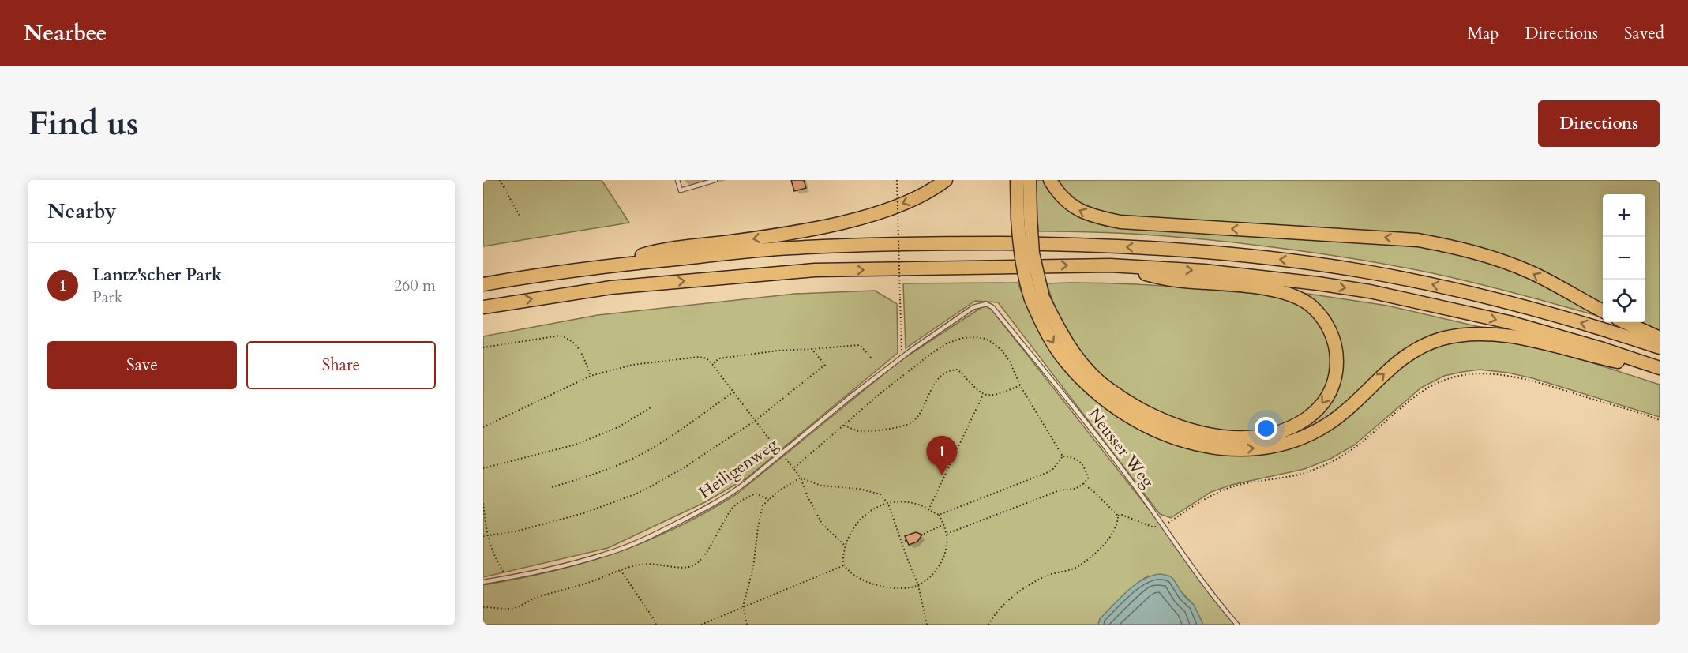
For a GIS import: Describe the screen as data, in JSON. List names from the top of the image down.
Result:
{
  "streets": {
    "lane": ["Neusser Weg", "Heiligenweg"]
  },
  "crossings": [
    ["Neusser Weg", "Heiligenweg"]
  ],
  "page": {
    "header": "Nearbee",
    "nav": ["Map", "Directions", "Saved"],
    "buttons": [
      "Directions",
      ["Save", "Share"]
    ],
    "title": "Find us",
    "heading": "Nearby",
    "map_buttons": ["+", "−"],
    "list": [
      {
        "mark": "1",
        "name": "Lantz'scher Park",
        "note": "Park",
        "value": "260 m"
      }
    ],
    "pins": "1"
  }
}
